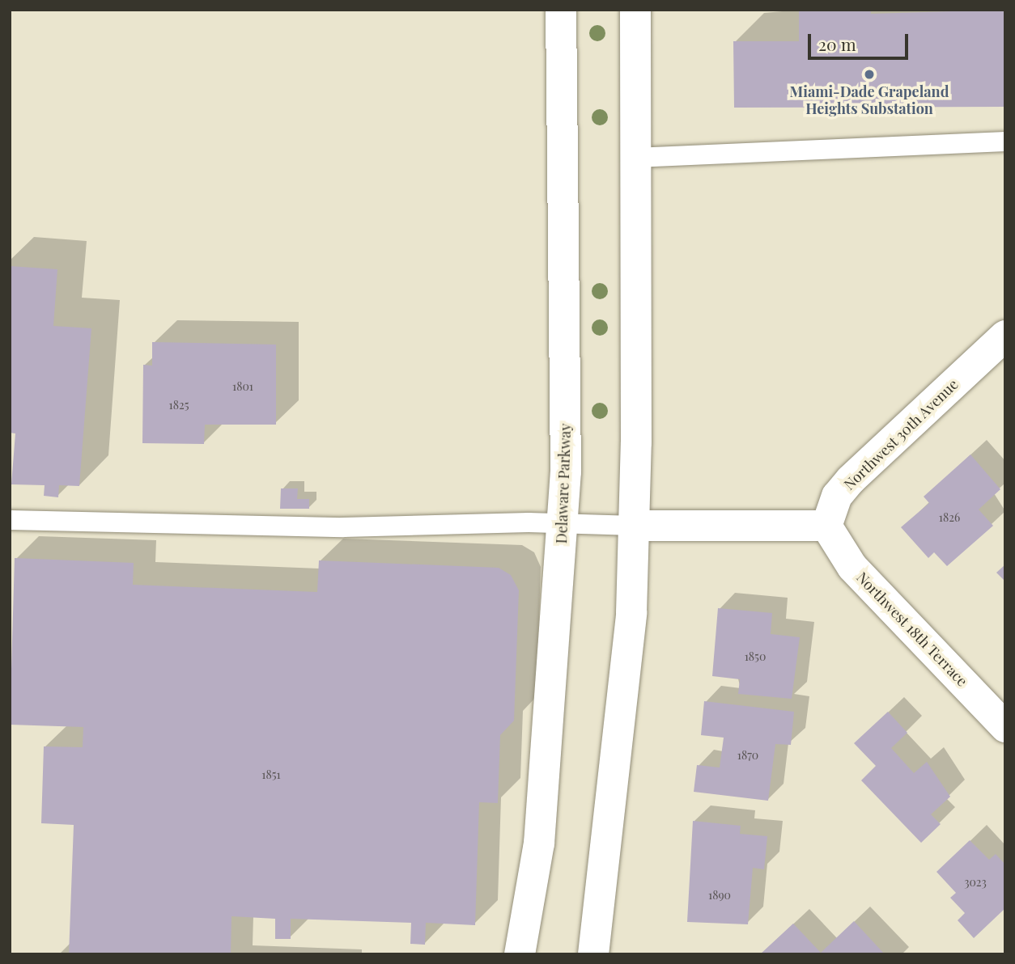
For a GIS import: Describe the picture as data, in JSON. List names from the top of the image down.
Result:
{
  "streets": {
    "street": ["Northwest 30th Avenue", "Delaware Parkway", "Northwest 18th Terrace"]
  },
  "crossings": [
    ["Northwest 30th Avenue", "Northwest 18th Terrace"]
  ],
  "places": ["Miami-Dade Grapeland Heights Substation"],
  "house_numbers": [
    "1801",
    "1825",
    "1826",
    "1850",
    "1870",
    "1851",
    "3023",
    "1890"
  ],
  "scale_bar": "20 m"
}
